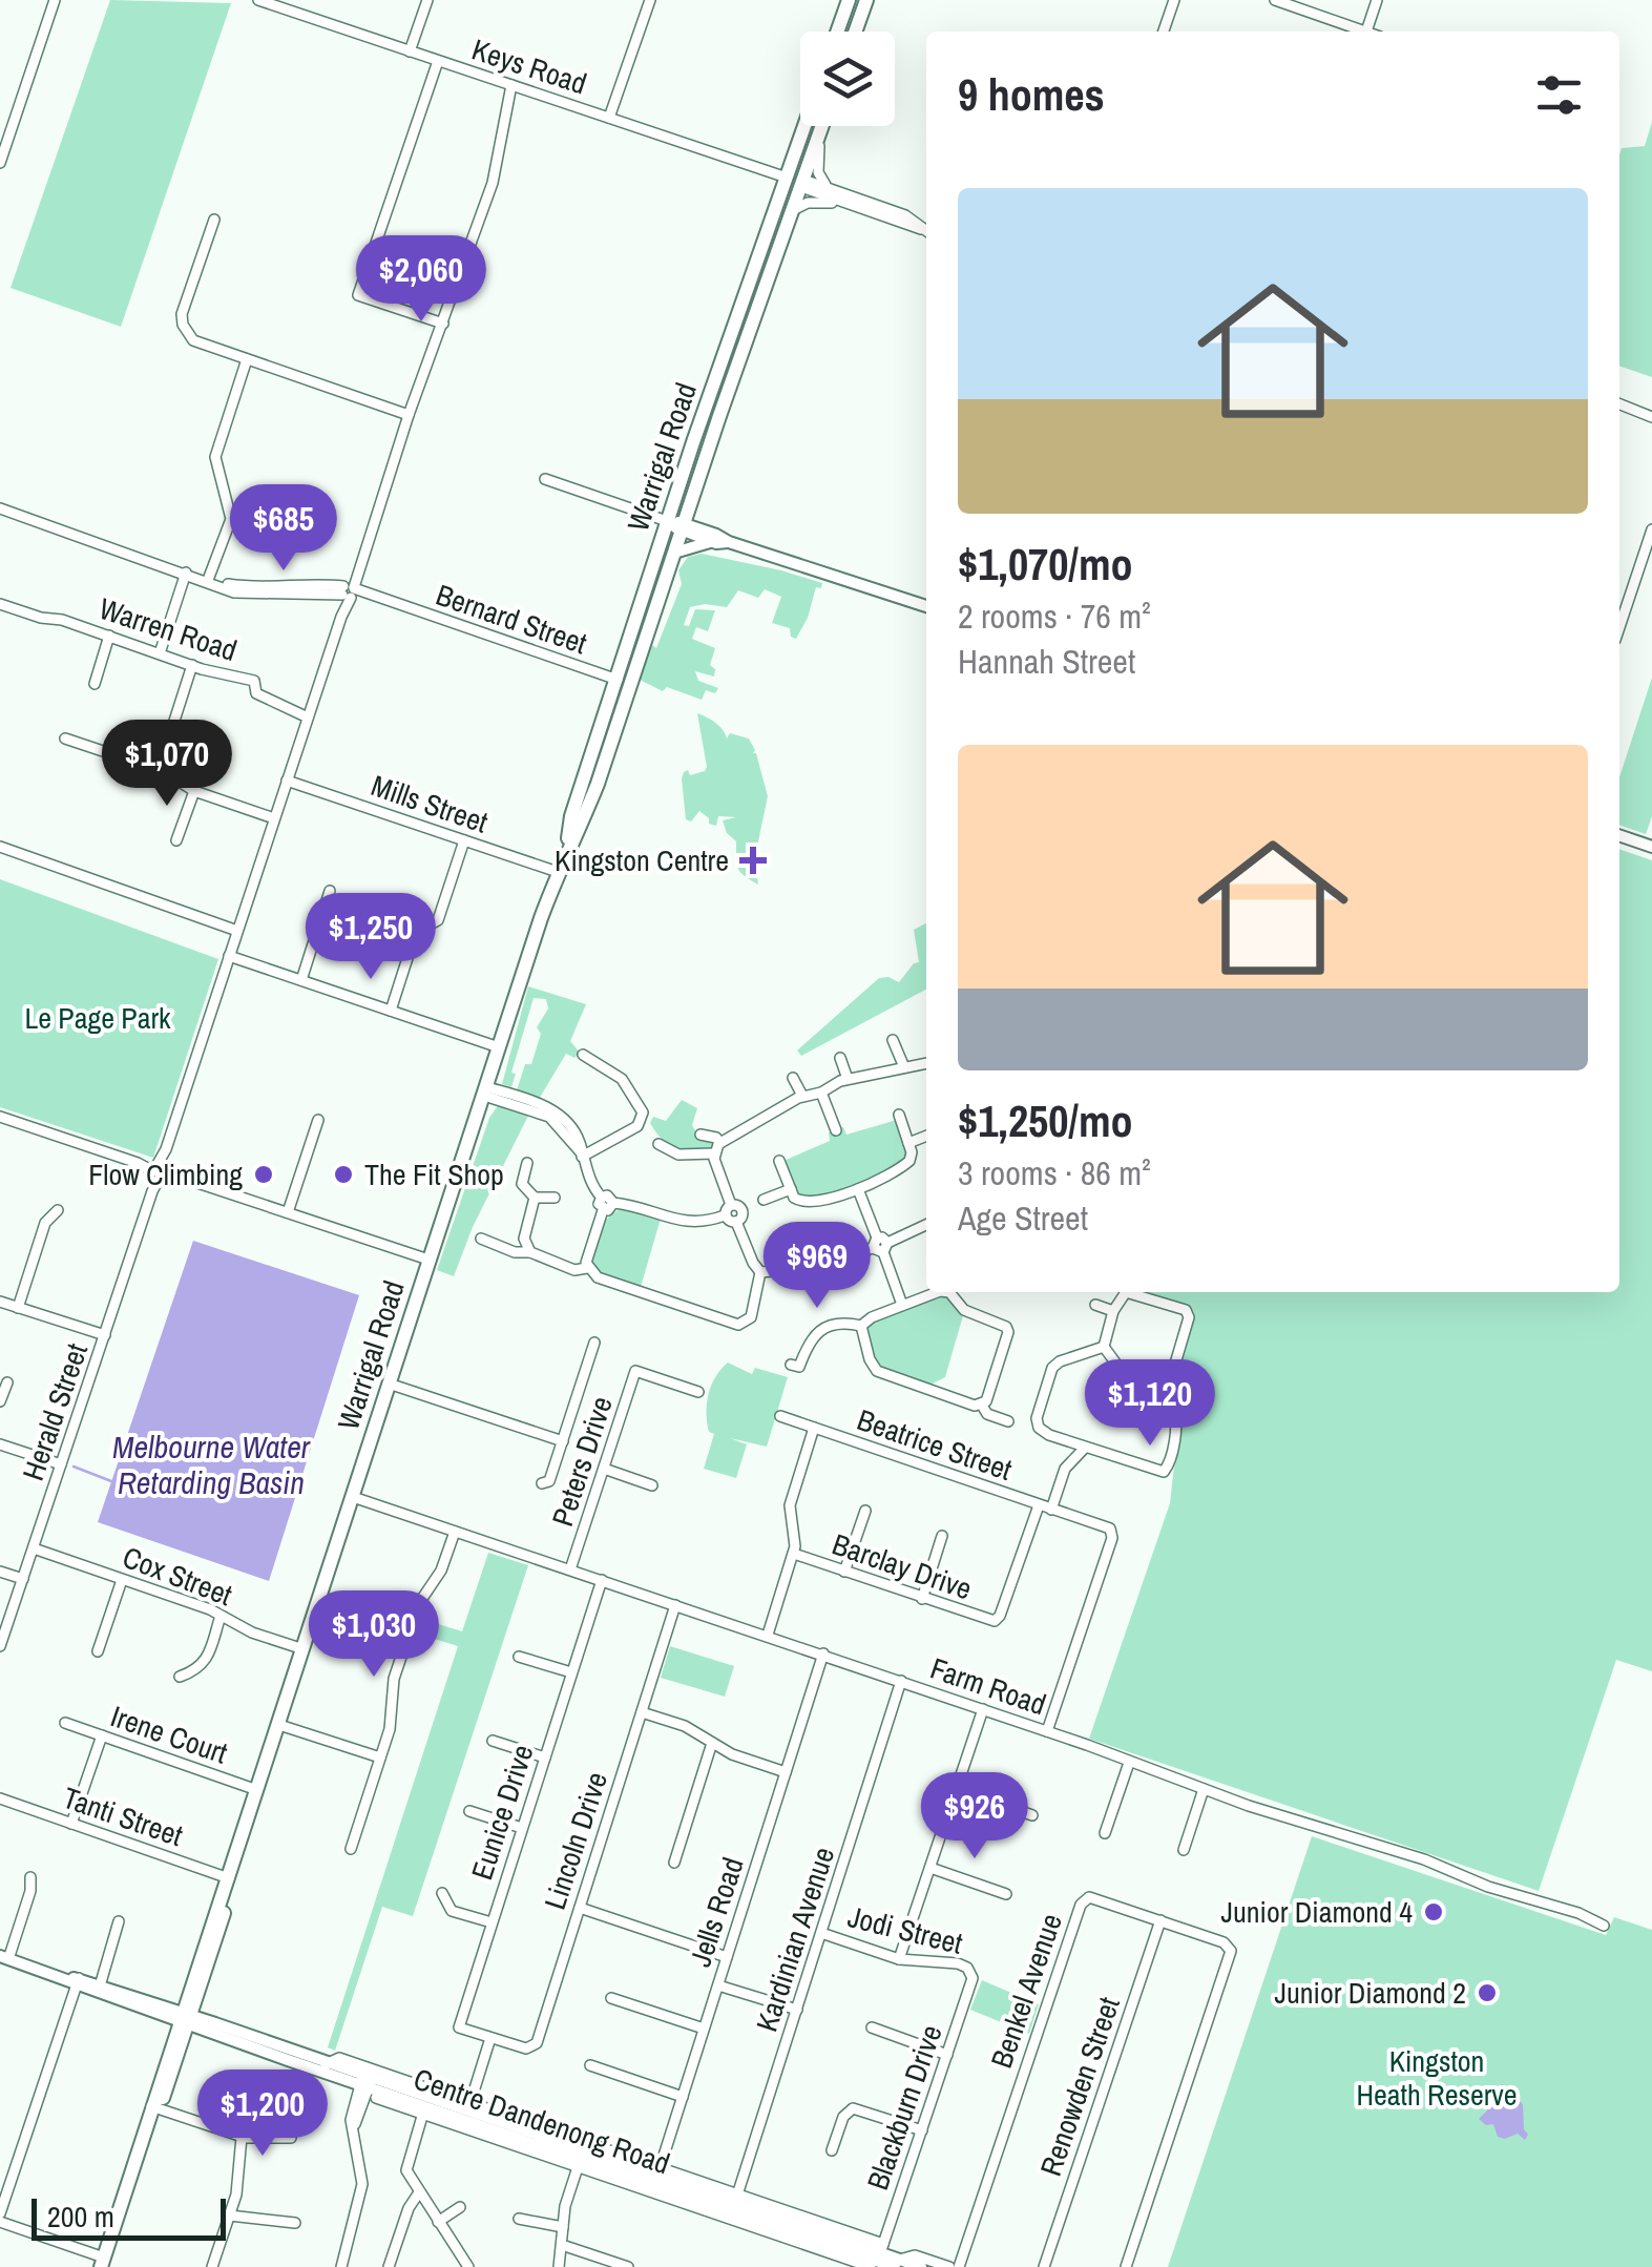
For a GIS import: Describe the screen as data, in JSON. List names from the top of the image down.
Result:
{
  "streets": {
    "highway": ["Warrigal Road"],
    "main road": ["Centre Dandenong Road"],
    "street": [
      "Keys Road",
      "Bernard Street",
      "Warren Road",
      "Mills Street",
      "Herald Street",
      "Beatrice Street",
      "Peters Drive",
      "Barclay Drive",
      "Cox Street",
      "Farm Road",
      "Irene Court",
      "Eunice Drive",
      "Tanti Street",
      "Lincoln Drive",
      "Jells Road",
      "Jodi Street",
      "Kardinian Avenue",
      "Benkel Avenue",
      "Renowden Street",
      "Blackburn Drive"
    ]
  },
  "crossings": [
    ["Keys Road", "Warrigal Road"],
    ["Warrigal Road", "Bernard Street"],
    ["Warrigal Road", "Mills Street"],
    ["Warrigal Road", "Cox Street"],
    ["Warrigal Road", "Farm Road"],
    ["Warrigal Road", "Irene Court"],
    ["Warrigal Road", "Tanti Street"],
    ["Warrigal Road", "Centre Dandenong Road"],
    ["Bernard Street", "Herald Street"],
    ["Warren Road", "Herald Street"],
    ["Mills Street", "Herald Street"],
    ["Herald Street", "Cox Street"],
    ["Beatrice Street", "Barclay Drive"],
    ["Beatrice Street", "Farm Road"],
    ["Peters Drive", "Farm Road"],
    ["Farm Road", "Eunice Drive"],
    ["Farm Road", "Lincoln Drive"],
    ["Farm Road", "Jells Road"],
    ["Farm Road", "Kardinian Avenue"],
    ["Eunice Drive", "Lincoln Drive"],
    ["Jells Road", "Centre Dandenong Road"],
    ["Jodi Street", "Kardinian Avenue"],
    ["Jodi Street", "Blackburn Drive"],
    ["Kardinian Avenue", "Centre Dandenong Road"],
    ["Benkel Avenue", "Renowden Street"],
    ["Blackburn Drive", "Centre Dandenong Road"]
  ],
  "water": ["Melbourne Water Retarding Basin"],
  "parks": ["Le Page Park", "Kingston Heath Reserve"],
  "places": {
    "health": ["Kingston Centre"],
    "other": [
      "Flow Climbing",
      "The Fit Shop",
      "Junior Diamond 4",
      "Junior Diamond 2"
    ]
  },
  "scale_bar": "200 m",
  "page": {
    "heading": "9 homes",
    "list": [
      {
        "name": "$1,070/mo",
        "note": "2 rooms · 76 m² · Hannah Street"
      },
      {
        "name": "$1,250/mo",
        "note": "3 rooms · 86 m² · Age Street"
      }
    ],
    "price": [
      "$2,060",
      "$685",
      "$1,070",
      "$1,250",
      "$969",
      "$1,120",
      "$1,030",
      "$926",
      "$1,200"
    ],
    "scale": "200 m"
  }
}
